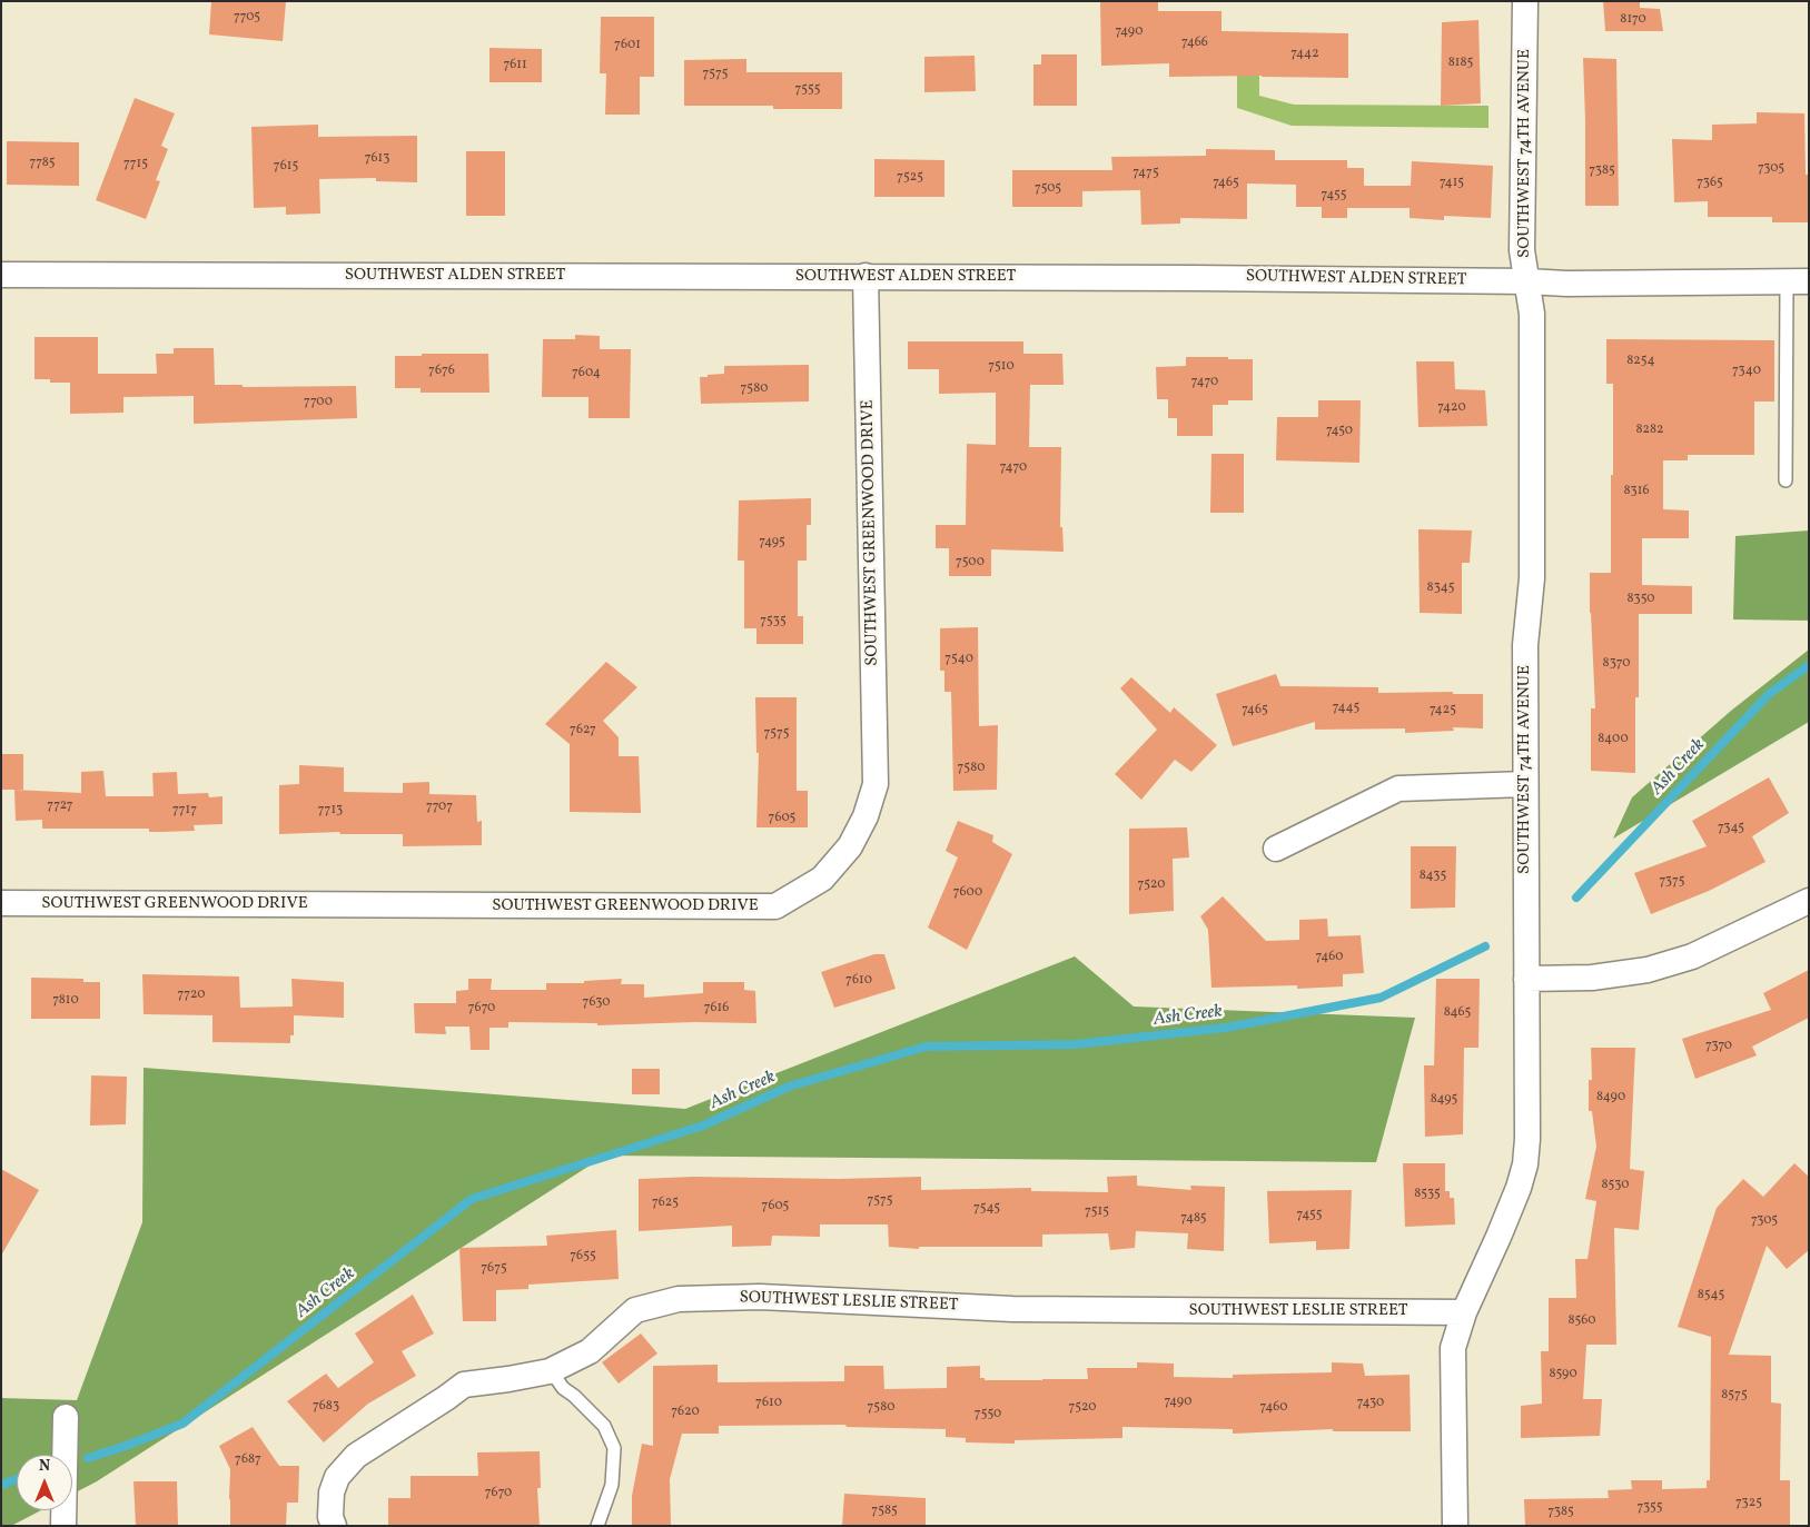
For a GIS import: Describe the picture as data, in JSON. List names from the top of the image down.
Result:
{
  "streets": {
    "street": [
      "SOUTHWEST 74TH AVENUE",
      "SOUTHWEST ALDEN STREET",
      "SOUTHWEST GREENWOOD DRIVE",
      "SOUTHWEST LESLIE STREET"
    ]
  },
  "crossings": [
    ["SOUTHWEST 74TH AVENUE", "SOUTHWEST ALDEN STREET"],
    ["SOUTHWEST 74TH AVENUE", "SOUTHWEST LESLIE STREET"],
    ["SOUTHWEST ALDEN STREET", "SOUTHWEST GREENWOOD DRIVE"]
  ],
  "water": ["Ash Creek"],
  "house_numbers": [
    "7705",
    "8170",
    "7490",
    "7466",
    "7601",
    "7442",
    "8185",
    "7611",
    "7575",
    "7555",
    "7613",
    "7785",
    "7715",
    "7615",
    "7305",
    "7385",
    "7475",
    "7525",
    "7465",
    "7415",
    "7365",
    "7505",
    "7455",
    "8254",
    "7510",
    "7676",
    "7340",
    "7604",
    "7470",
    "7580",
    "7700",
    "7420",
    "8282",
    "7450",
    "7470",
    "8316",
    "7495",
    "7500",
    "8345",
    "8350",
    "7535",
    "7540",
    "8370",
    "7445",
    "7465",
    "7425",
    "7627",
    "7575",
    "8400",
    "7580",
    "7727",
    "7707",
    "7717",
    "7713",
    "7605",
    "7345",
    "8435",
    "7375",
    "7520",
    "7600",
    "7460",
    "7610",
    "7720",
    "7810",
    "7630",
    "7670",
    "7616",
    "8465",
    "7370",
    "8490",
    "8495",
    "8530",
    "8535",
    "7575",
    "7625",
    "7605",
    "7545",
    "7515",
    "7455",
    "7485",
    "7305",
    "7655",
    "7675",
    "8545",
    "8560",
    "8590",
    "8575",
    "7490",
    "7610",
    "7430",
    "7683",
    "7580",
    "7520",
    "7460",
    "7620",
    "7550",
    "7687",
    "7670",
    "7325",
    "7355",
    "7585",
    "7385"
  ],
  "north": "top"
}
